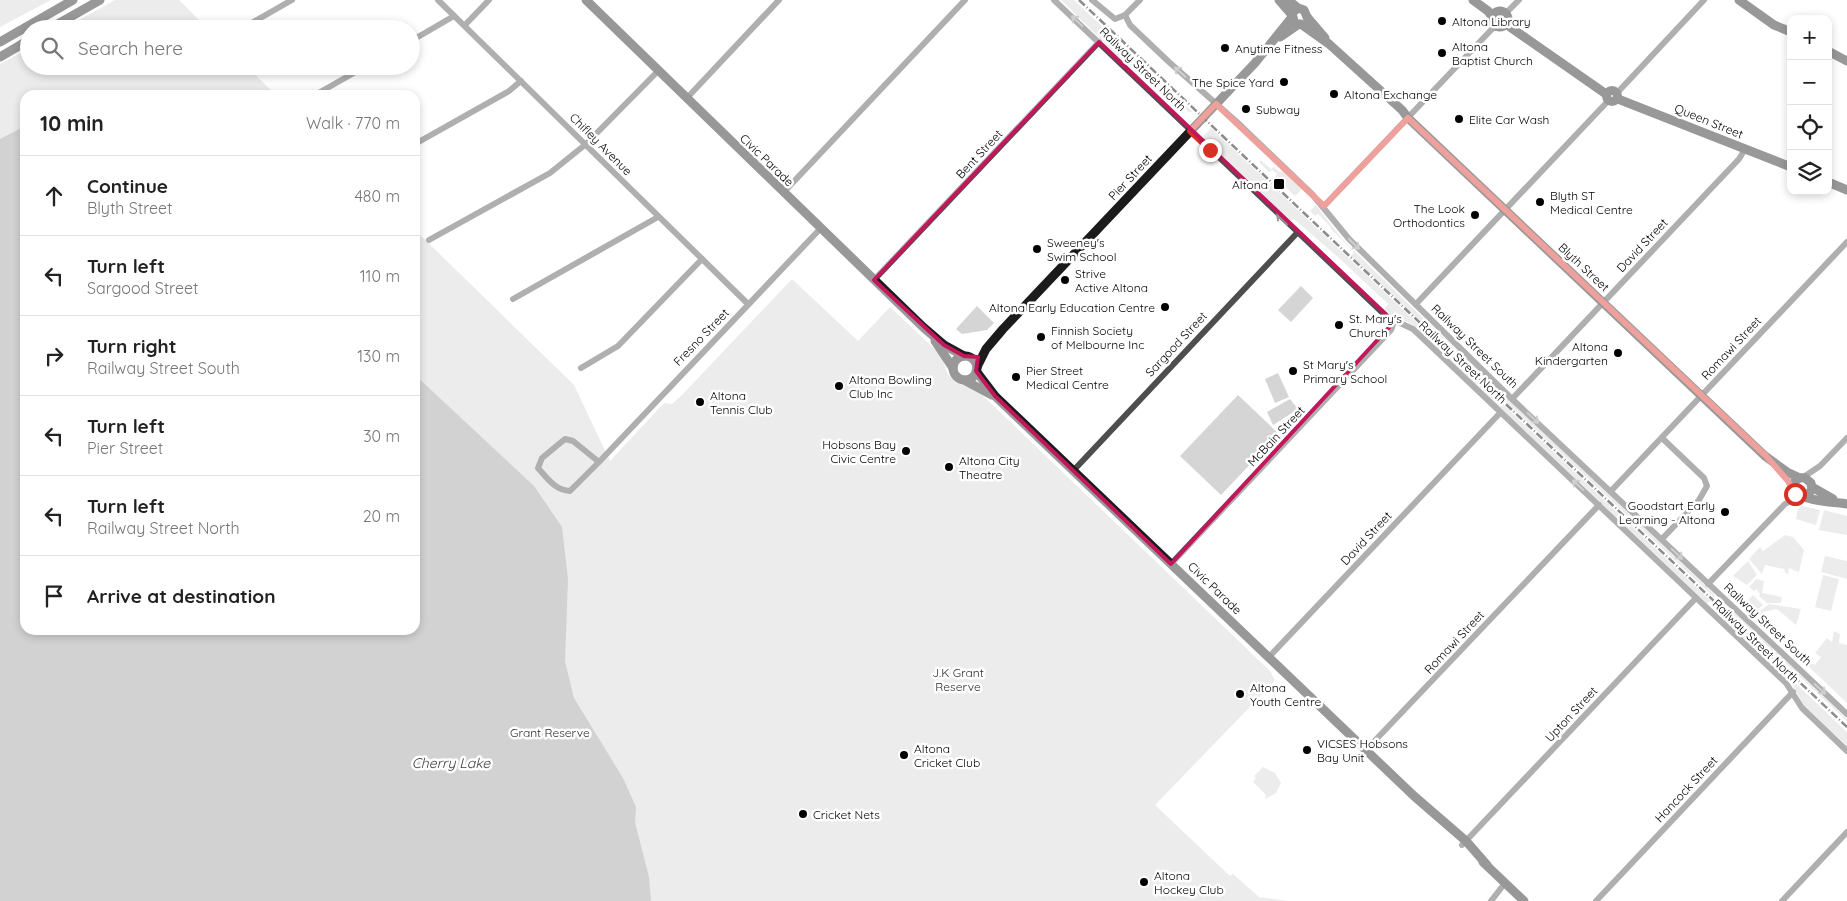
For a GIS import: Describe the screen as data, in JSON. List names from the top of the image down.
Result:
{
  "streets": {
    "street": [
      "Railway Street North",
      "Queen Street",
      "Chifley Avenue",
      "Bent Street",
      "Civic Parade",
      "Pier Street",
      "David Street",
      "Blyth Street",
      "Fresno Street",
      "Sargood Street",
      "Railway Street South",
      "Romawi Street",
      "McBain Street",
      "Upton Street",
      "Hancock Street"
    ]
  },
  "crossings": [
    ["Railway Street North", "Bent Street"],
    ["Railway Street North", "Pier Street"],
    ["Railway Street North", "David Street"],
    ["Railway Street North", "Sargood Street"],
    ["Railway Street North", "Romawi Street"],
    ["Railway Street North", "McBain Street"],
    ["Railway Street North", "Upton Street"],
    ["Railway Street North", "Hancock Street"],
    ["Queen Street", "David Street"],
    ["Chifley Avenue", "Fresno Street"],
    ["Bent Street", "Civic Parade"],
    ["Civic Parade", "Pier Street"],
    ["Civic Parade", "David Street"],
    ["Civic Parade", "Fresno Street"],
    ["Civic Parade", "Sargood Street"],
    ["Civic Parade", "Romawi Street"],
    ["Civic Parade", "McBain Street"],
    ["Civic Parade", "Upton Street"],
    ["Pier Street", "Blyth Street"],
    ["Pier Street", "Railway Street South"],
    ["David Street", "Blyth Street"],
    ["David Street", "Railway Street South"],
    ["Blyth Street", "Romawi Street"],
    ["Railway Street South", "Romawi Street"]
  ],
  "water": ["Cherry Lake"],
  "parks": ["J.K Grant Reserve", "Grant Reserve"],
  "places": {
    "other": [
      "Altona Library",
      "Anytime Fitness",
      "Altona Baptist Church",
      "The Spice Yard",
      "Altona Exchange",
      "Subway",
      "Elite Car Wash",
      "Blyth ST Medical Centre",
      "The Look Orthodontics",
      "Sweeney's Swim School",
      "Strive Active Altona",
      "Altona Early Education Centre",
      "St. Mary's Church",
      "Finnish Society of Melbourne Inc",
      "Altona Kindergarten",
      "St Mary's Primary School",
      "Pier Street Medical Centre",
      "Altona Bowling Club Inc",
      "Altona Tennis Club",
      "Hobsons Bay Civic Centre",
      "Altona City Theatre",
      "Goodstart Early Learning - Altona",
      "Altona Youth Centre",
      "VICSES Hobsons Bay Unit",
      "Altona Cricket Club",
      "Cricket Nets",
      "Altona Hockey Club"
    ],
    "transit": ["Altona"]
  },
  "page": {
    "map_buttons": ["+", "−"],
    "search": "Search here",
    "heading": ["10 min", "Walk · 770 m"],
    "list": [
      ["Continue", "Blyth Street", "480 m"],
      ["Turn left", "Sargood Street", "110 m"],
      ["Turn right", "Railway Street South", "130 m"],
      ["Turn left", "Pier Street", "30 m"],
      ["Turn left", "Railway Street North", "20 m"],
      "Arrive at destination"
    ]
  }
}
